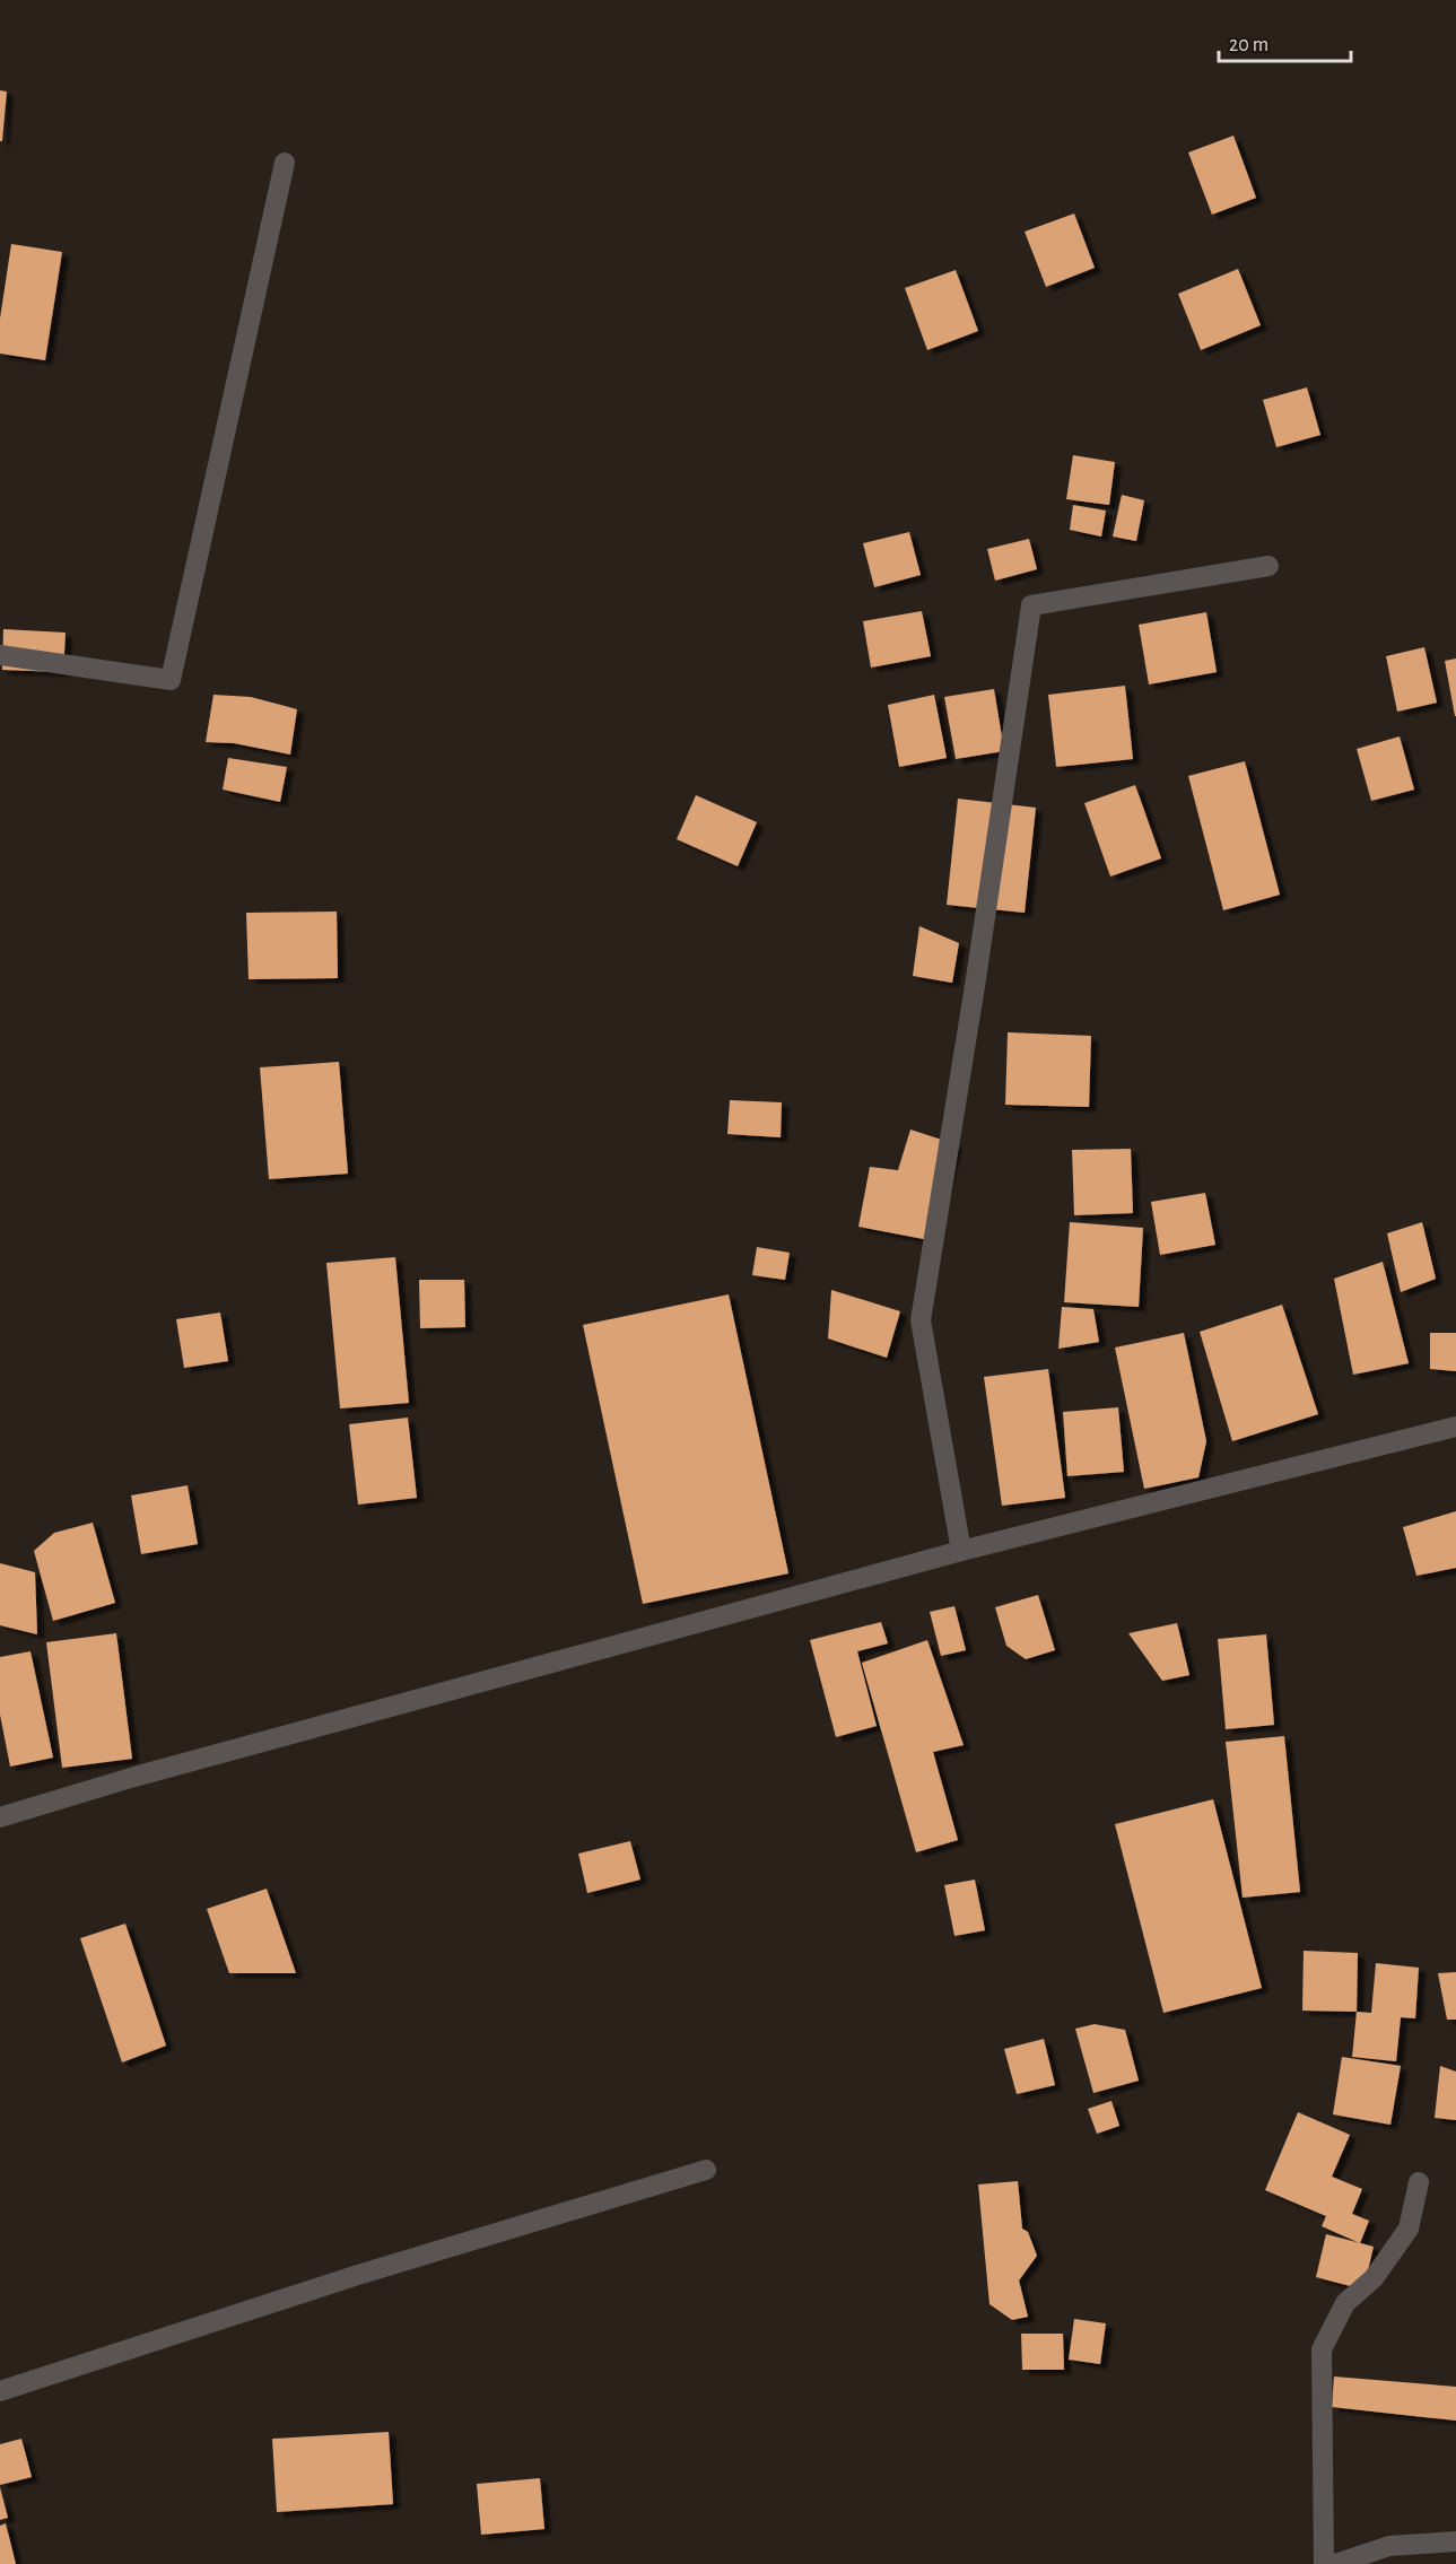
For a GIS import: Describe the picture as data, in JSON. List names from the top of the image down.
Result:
{
  "scale_bar": "20 m"
}
